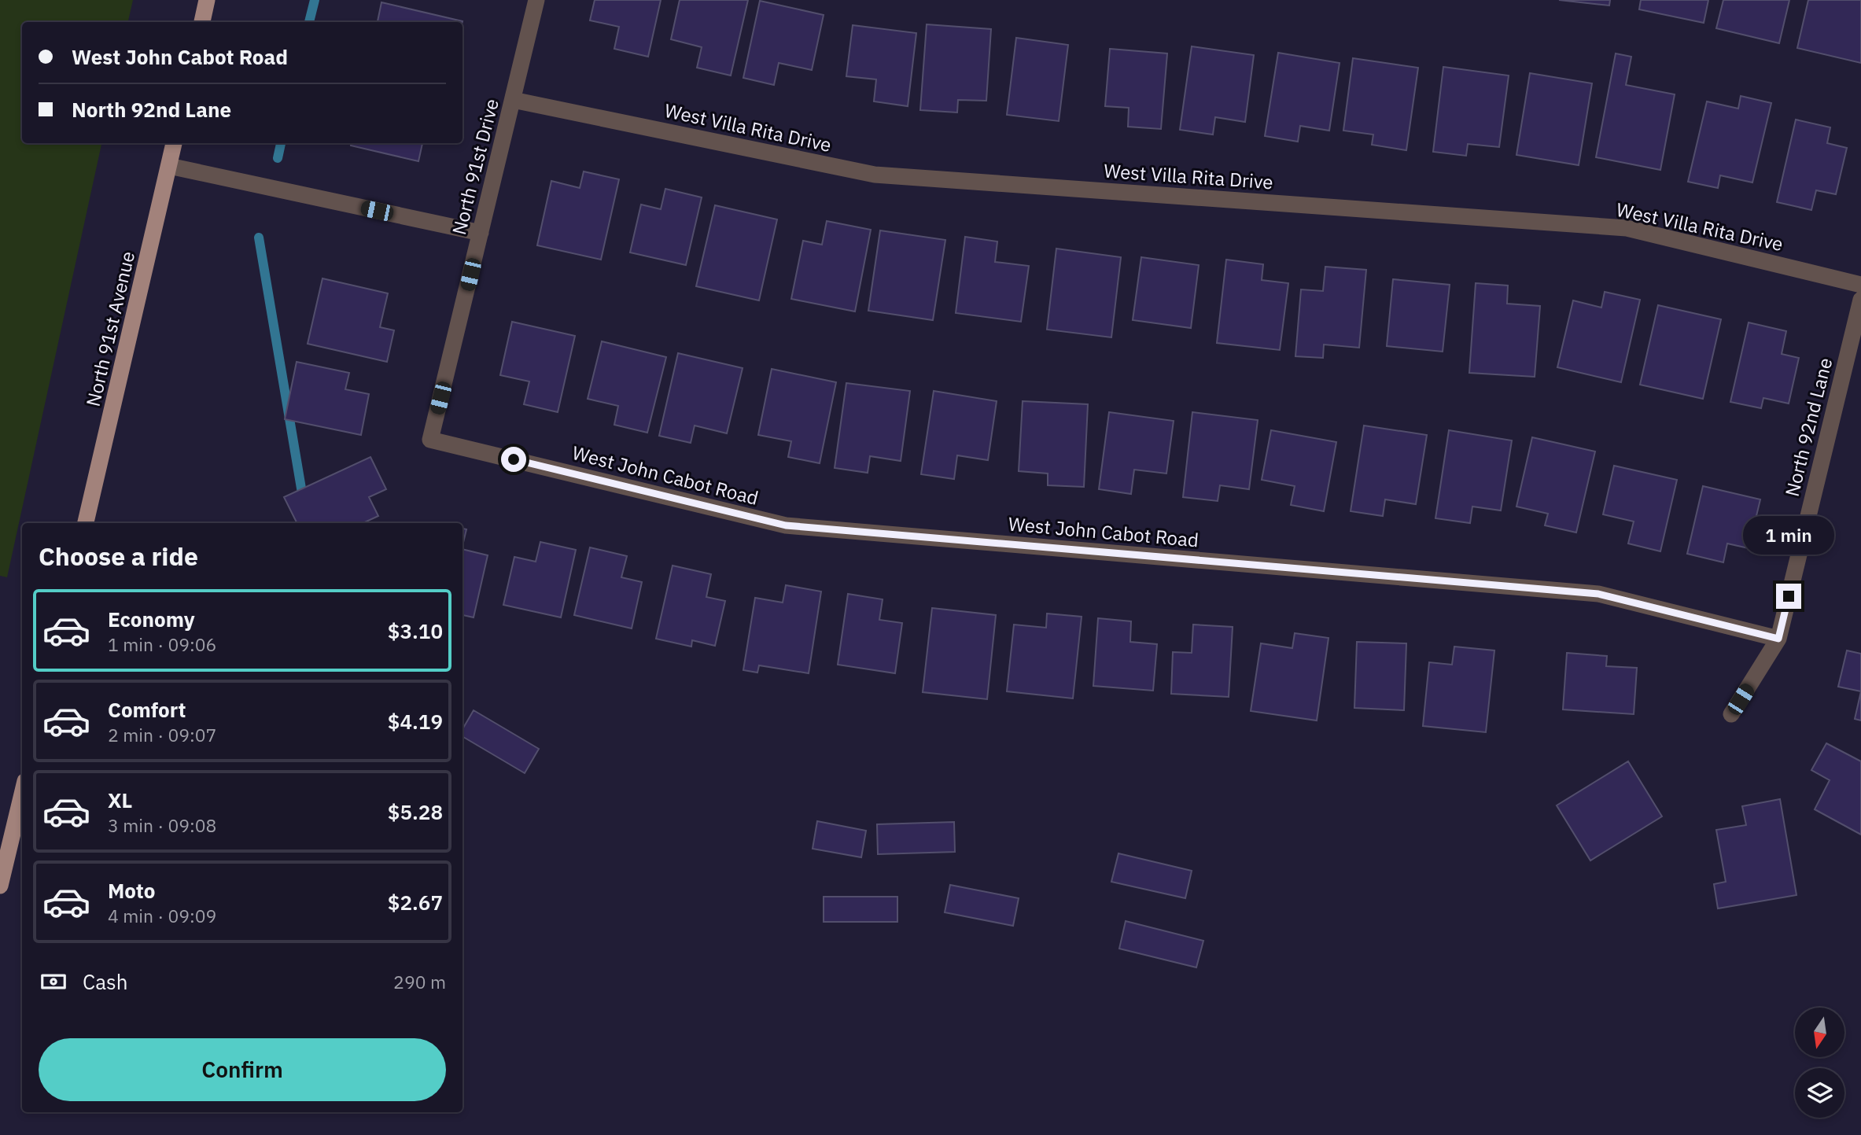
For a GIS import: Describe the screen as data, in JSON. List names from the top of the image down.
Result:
{
  "streets": {
    "main road": ["North 91st Avenue"],
    "street": [
      "West Villa Rita Drive",
      "North 91st Drive",
      "North 92nd Lane",
      "West John Cabot Road"
    ]
  },
  "crossings": [
    ["West Villa Rita Drive", "North 91st Drive"],
    ["North 91st Drive", "West John Cabot Road"],
    ["North 92nd Lane", "West John Cabot Road"]
  ],
  "north": "bottom",
  "page": {
    "banner": ["West John Cabot Road", "North 92nd Lane"],
    "bubble": "1 min",
    "heading": "Choose a ride",
    "list": [
      {
        "name": "Economy",
        "note": "1 min · 09:06",
        "value": "$3.10"
      },
      {
        "name": "Comfort",
        "note": "2 min · 09:07",
        "value": "$4.19"
      },
      {
        "name": "XL",
        "note": "3 min · 09:08",
        "value": "$5.28"
      },
      {
        "name": "Moto",
        "note": "4 min · 09:09",
        "value": "$2.67"
      }
    ],
    "pay": ["Cash", "290 m"],
    "buttons": "Confirm"
  }
}
